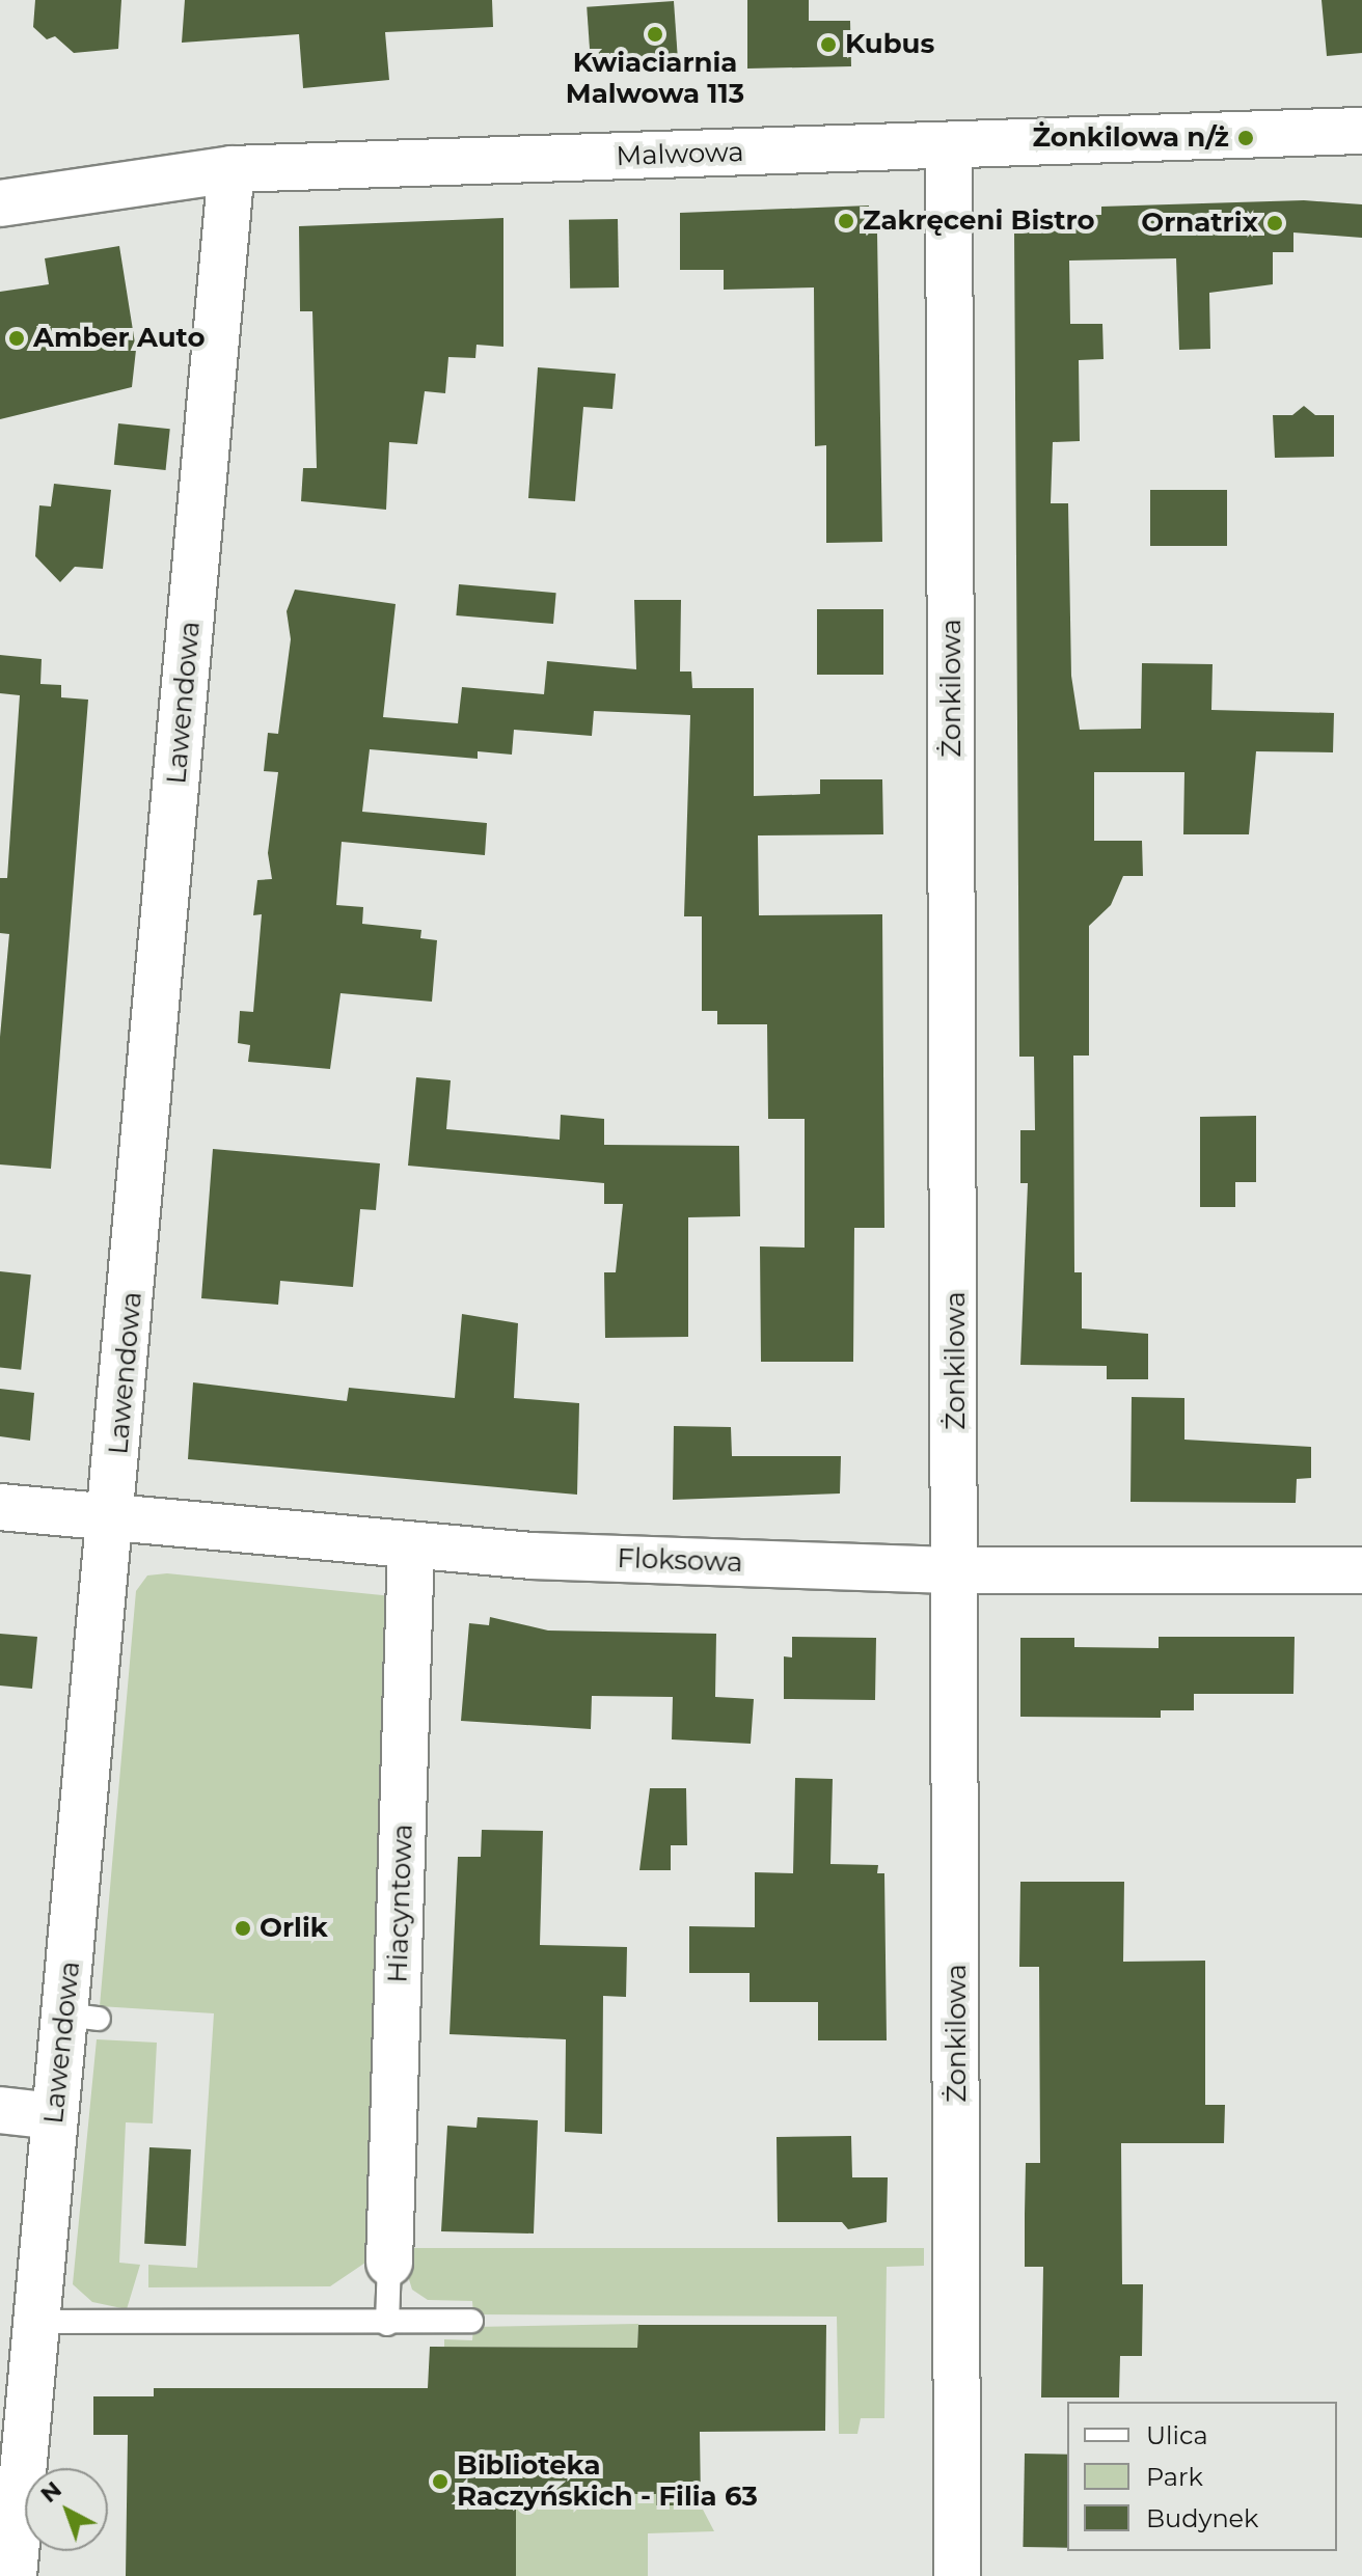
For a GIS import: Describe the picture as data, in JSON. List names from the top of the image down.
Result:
{
  "streets": {
    "street": [
      "Malwowa",
      "Żonkilowa",
      "Lawendowa",
      "Floksowa",
      "Hiacyntowa"
    ]
  },
  "crossings": [
    ["Malwowa", "Żonkilowa"],
    ["Malwowa", "Lawendowa"],
    ["Żonkilowa", "Floksowa"],
    ["Lawendowa", "Floksowa"],
    ["Floksowa", "Hiacyntowa"]
  ],
  "places": [
    "Kwiaciarnia Malwowa 113",
    "Kubus",
    "Żonkilowa n/ż",
    "Zakręceni Bistro",
    "Ornatrix",
    "Amber Auto",
    "Orlik",
    "Biblioteka Raczyńskich - Filia 63"
  ],
  "legend": ["Ulica", "Park", "Budynek"],
  "north": "top left"
}
